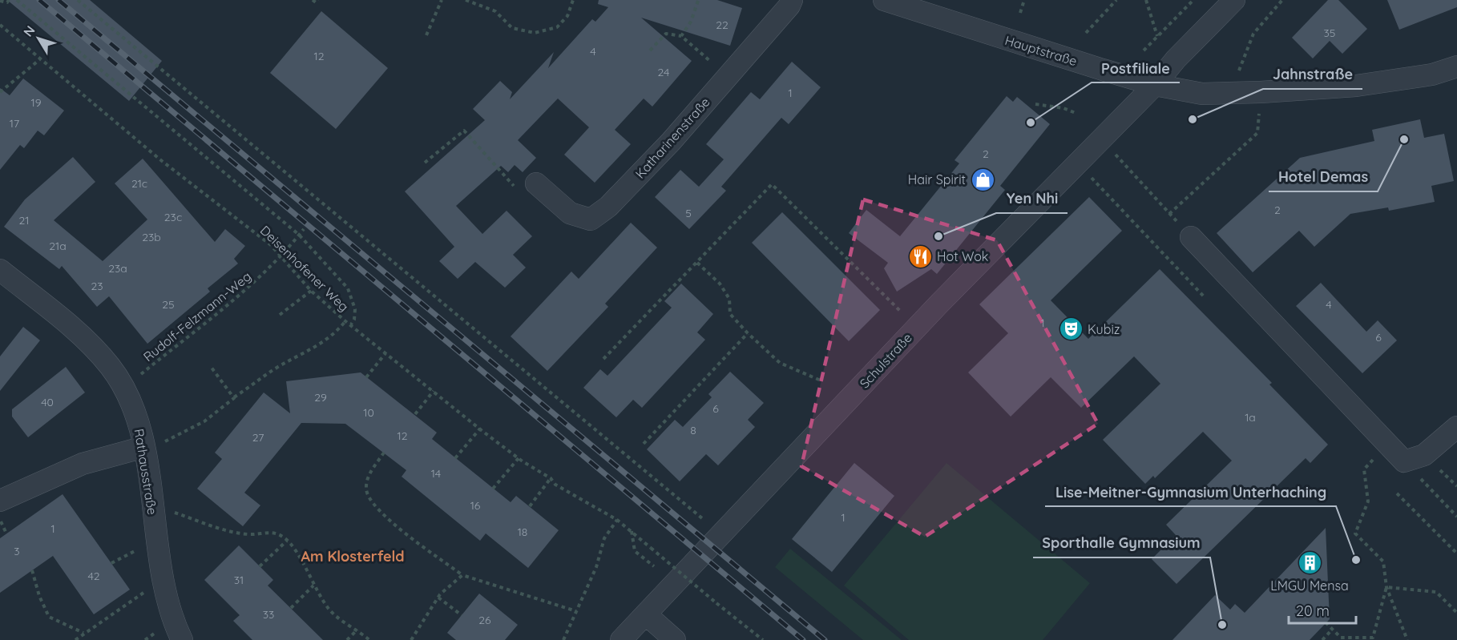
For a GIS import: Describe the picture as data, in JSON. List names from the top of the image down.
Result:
{
  "streets": {
    "street": [
      "Hauptstraße",
      "Katharinenstraße",
      "Schulstraße",
      "Rathausstraße"
    ],
    "path": ["Deisenhofener Weg", "Rudolf-Felzmann-Weg"]
  },
  "crossings": [
    ["Hauptstraße", "Schulstraße"],
    ["Deisenhofener Weg", "Rudolf-Felzmann-Weg"],
    ["Rudolf-Felzmann-Weg", "Rathausstraße"]
  ],
  "districts": ["Am Klosterfeld"],
  "places": {
    "other": [
      "Jahnstraße",
      "Postfiliale",
      "Hotel Demas",
      "Yen Nhi",
      "Lise-Meitner-Gymnasium Unterhaching",
      "Sporthalle Gymnasium"
    ],
    "shop": ["Hair Spirit"],
    "restaurant": ["Hot Wok"],
    "theatre": ["Kubiz"],
    "building": ["LMGU Mensa"]
  },
  "house_numbers": [
    "22",
    "35",
    "4",
    "12",
    "24",
    "1",
    "19",
    "17",
    "2",
    "21c",
    "2",
    "5",
    "23c",
    "21",
    "23b",
    "21a",
    "23a",
    "23",
    "25",
    "4",
    "1",
    "6",
    "29",
    "40",
    "6",
    "10",
    "1a",
    "8",
    "12",
    "27",
    "14",
    "16",
    "1",
    "1",
    "18",
    "3",
    "42",
    "31",
    "33",
    "26"
  ],
  "scale_bar": "20 m",
  "north": "top left"
}
